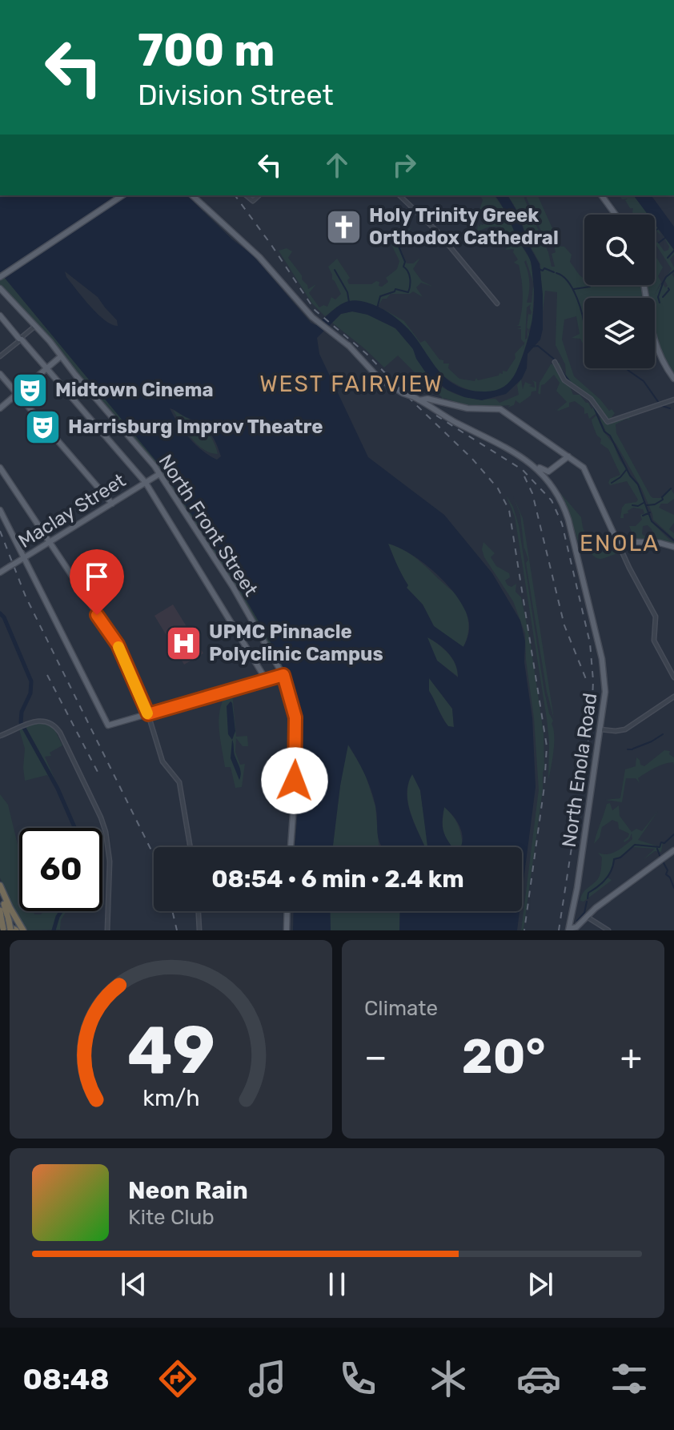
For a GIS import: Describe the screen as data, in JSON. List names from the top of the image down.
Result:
{
  "streets": {
    "main road": ["Maclay Street", "North Front Street", "North Enola Road"]
  },
  "crossings": [
    ["Maclay Street", "North Front Street"]
  ],
  "districts": ["WEST FAIRVIEW", "ENOLA"],
  "places": {
    "church": ["Holy Trinity Greek Orthodox Cathedral"],
    "theatre": ["Midtown Cinema", "Harrisburg Improv Theatre"],
    "hospital": ["UPMC Pinnacle Polyclinic Campus"]
  },
  "page": {
    "turn": ["700 m", "Division Street"],
    "limit": "60",
    "trip": "08:54 · 6 min · 2.4 km",
    "tile": "Climate",
    "heat": ["−", "20°", "+"],
    "song": ["Neon Rain", "Kite Club"],
    "tabs": "08:48",
    "gauge": ["49", "km/h"]
  }
}
